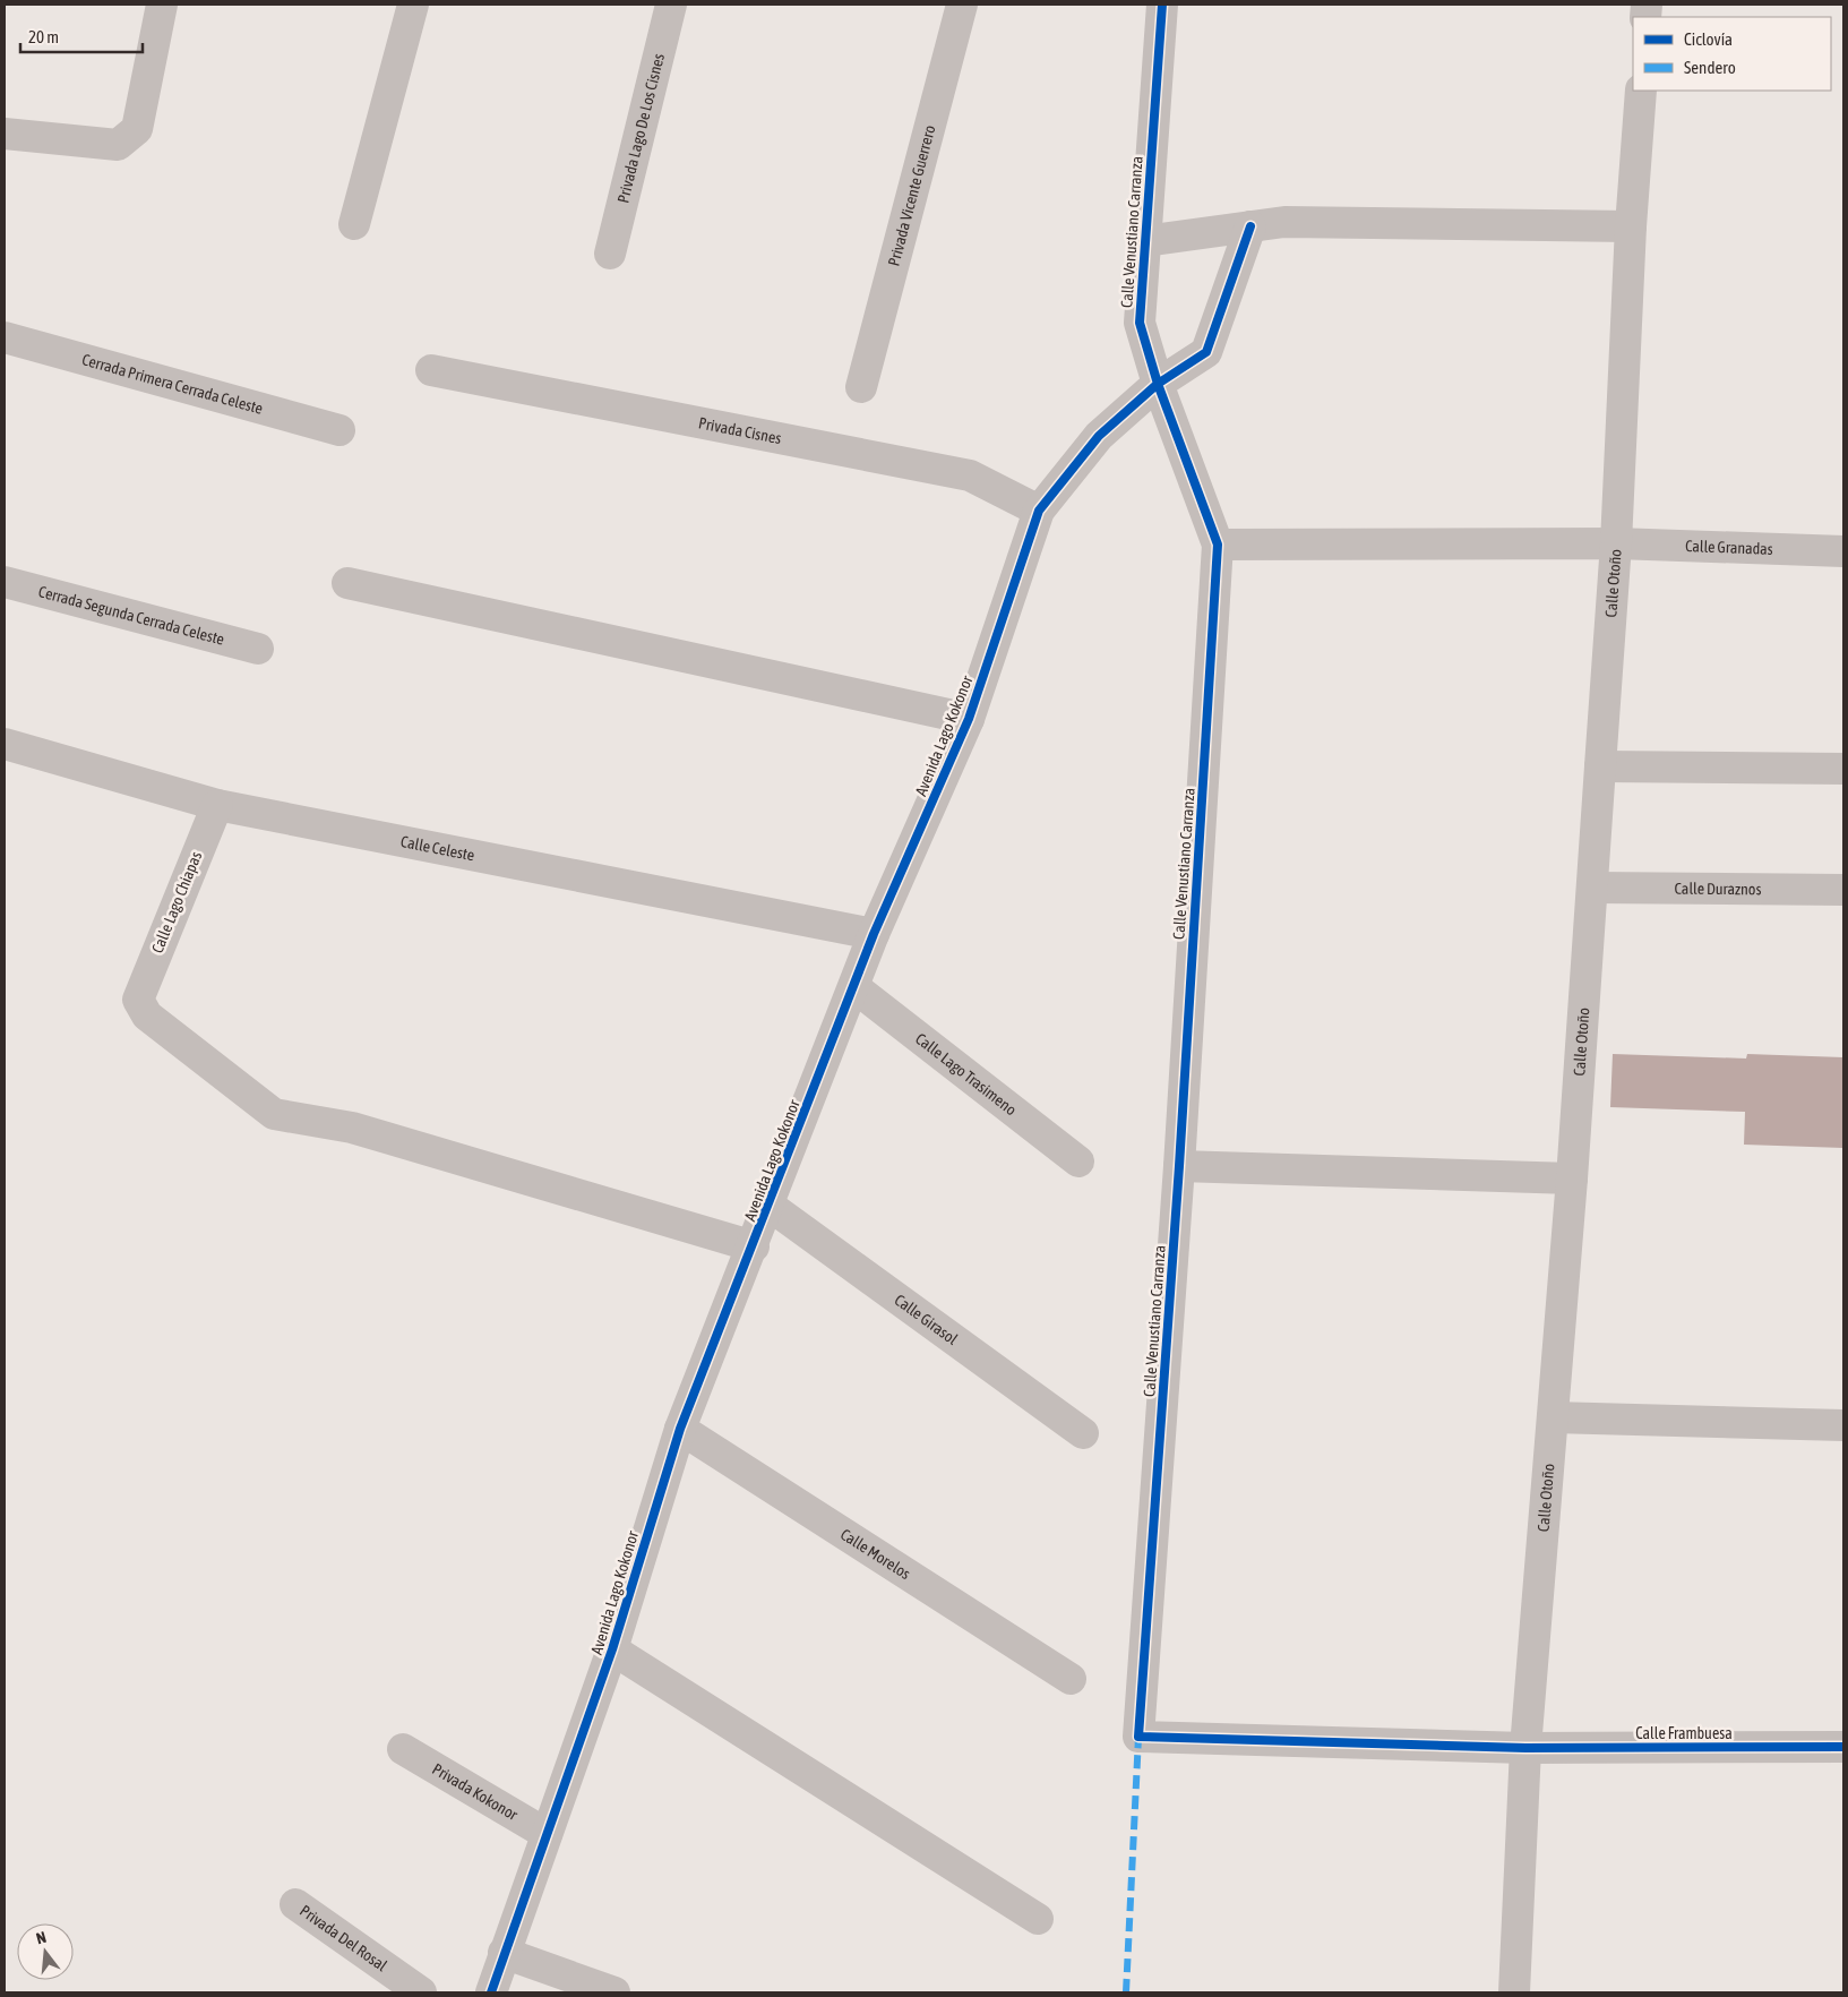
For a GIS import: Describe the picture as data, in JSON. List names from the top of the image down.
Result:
{
  "streets": {
    "street": [
      "Privada Lago De Los Cisnes",
      "Privada Vicente Guerrero",
      "Calle Venustiano Carranza",
      "Cerrada Primera Cerrada Celeste",
      "Privada Cisnes",
      "Calle Granadas",
      "Calle Otoño",
      "Cerrada Segunda Cerrada Celeste",
      "Avenida Lago Kokonor",
      "Calle Celeste",
      "Calle Duraznos",
      "Calle Lago Chiapas",
      "Calle Lago Trasimeno",
      "Calle Girasol",
      "Calle Morelos",
      "Calle Frambuesa",
      "Privada Kokonor",
      "Privada Del Rosal"
    ]
  },
  "crossings": [
    ["Calle Venustiano Carranza", "Calle Granadas"],
    ["Calle Venustiano Carranza", "Avenida Lago Kokonor"],
    ["Calle Venustiano Carranza", "Calle Frambuesa"],
    ["Privada Cisnes", "Avenida Lago Kokonor"],
    ["Calle Granadas", "Calle Otoño"],
    ["Calle Otoño", "Calle Duraznos"],
    ["Calle Otoño", "Calle Frambuesa"],
    ["Avenida Lago Kokonor", "Calle Celeste"],
    ["Avenida Lago Kokonor", "Calle Lago Chiapas"],
    ["Avenida Lago Kokonor", "Calle Lago Trasimeno"],
    ["Avenida Lago Kokonor", "Calle Girasol"],
    ["Avenida Lago Kokonor", "Calle Morelos"],
    ["Avenida Lago Kokonor", "Privada Kokonor"],
    ["Calle Celeste", "Calle Lago Chiapas"]
  ],
  "legend": ["Ciclovía", "Sendero"],
  "scale_bar": "20 m",
  "north": "top"
}
